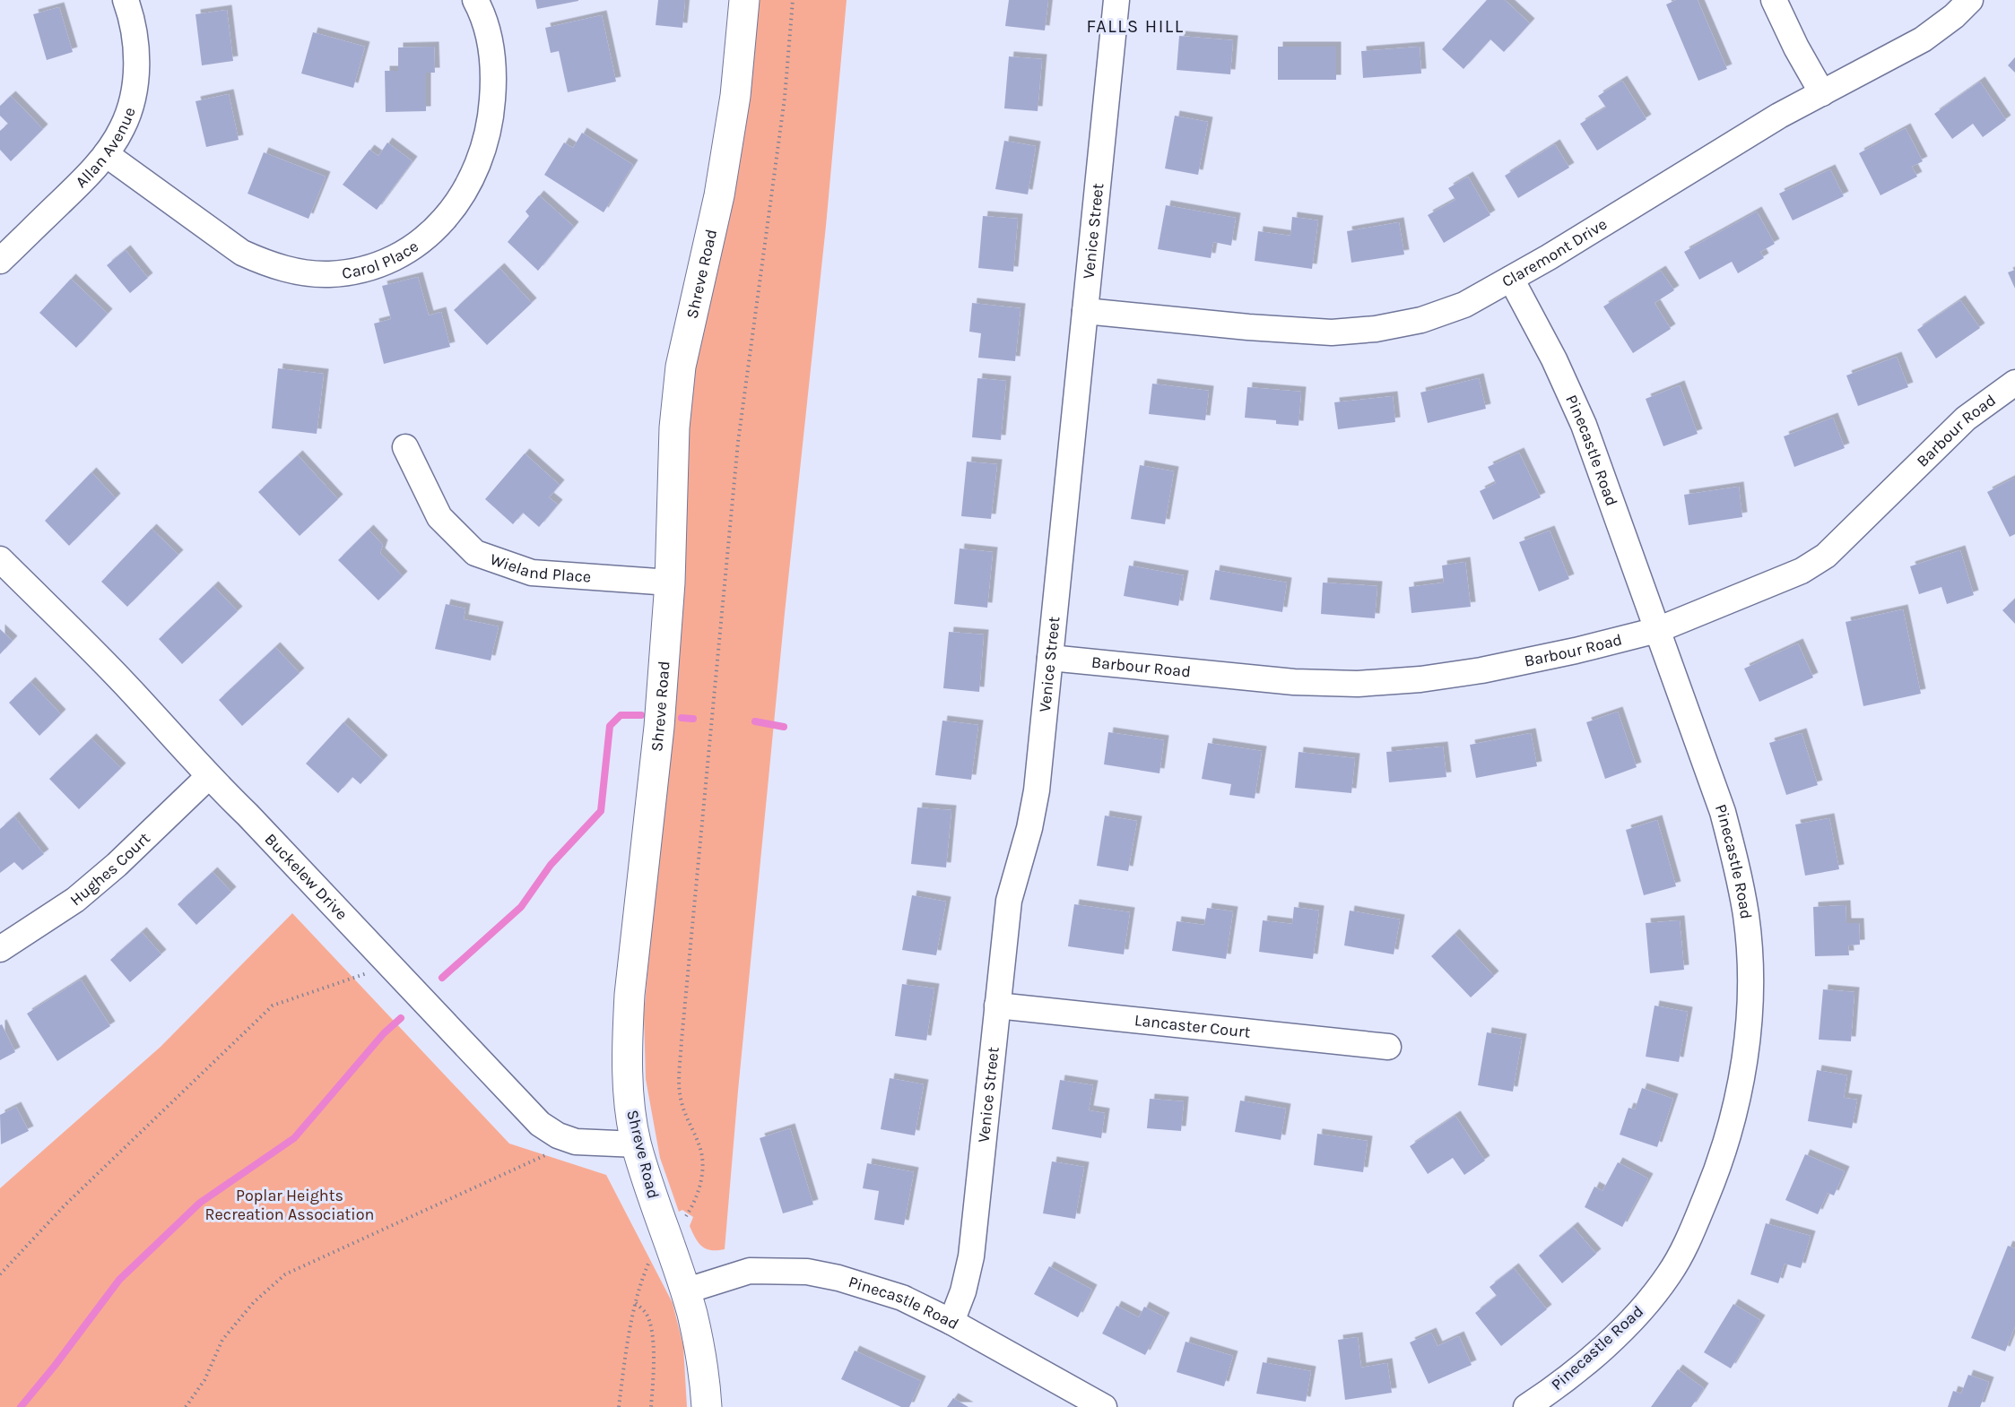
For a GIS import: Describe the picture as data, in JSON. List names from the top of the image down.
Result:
{
  "streets": {
    "main road": ["Shreve Road"],
    "street": [
      "Allan Avenue",
      "Venice Street",
      "Claremont Drive",
      "Carol Place",
      "Barbour Road",
      "Pinecastle Road",
      "Wieland Place",
      "Hughes Court",
      "Buckelew Drive",
      "Lancaster Court"
    ]
  },
  "crossings": [
    ["Allan Avenue", "Carol Place"],
    ["Venice Street", "Claremont Drive"],
    ["Venice Street", "Barbour Road"],
    ["Venice Street", "Pinecastle Road"],
    ["Venice Street", "Lancaster Court"],
    ["Claremont Drive", "Pinecastle Road"],
    ["Shreve Road", "Pinecastle Road"],
    ["Shreve Road", "Wieland Place"],
    ["Shreve Road", "Buckelew Drive"],
    ["Barbour Road", "Pinecastle Road"],
    ["Hughes Court", "Buckelew Drive"]
  ],
  "districts": ["FALLS HILL"],
  "parks": ["Poplar Heights Recreation Association"]
}
